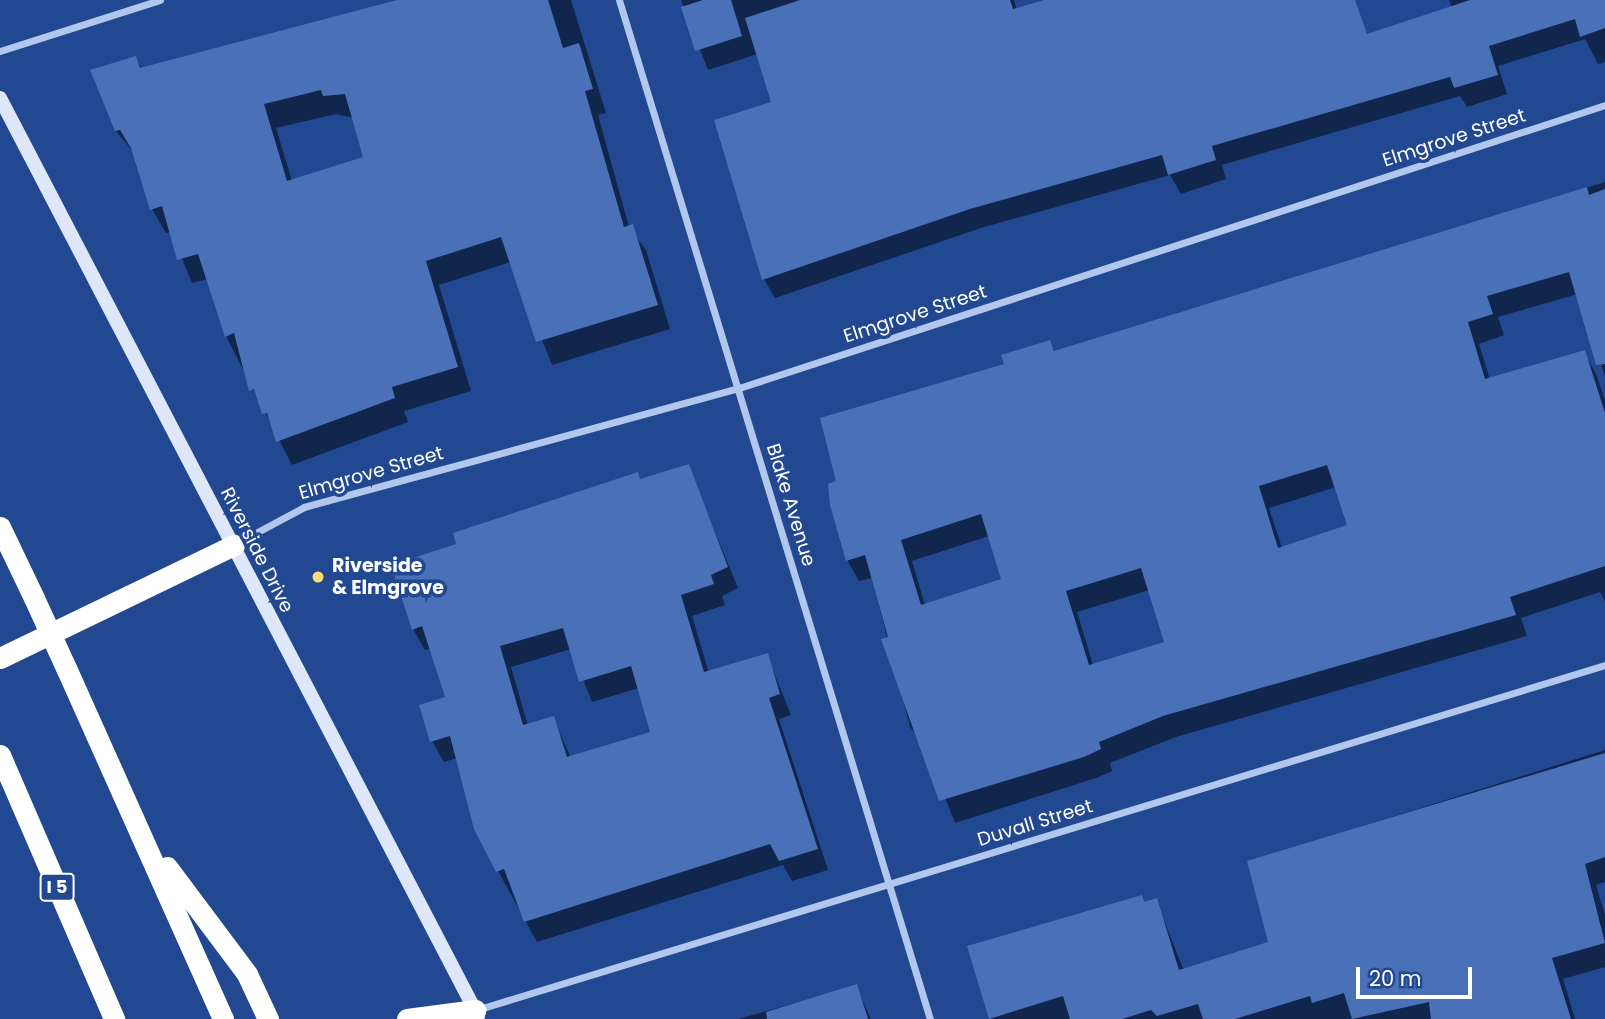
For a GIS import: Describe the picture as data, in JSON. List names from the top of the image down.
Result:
{
  "streets": {
    "highway": ["I 5"],
    "main road": ["Riverside Drive"],
    "street": ["Elmgrove Street", "Blake Avenue", "Duvall Street"]
  },
  "crossings": [
    ["Elmgrove Street", "Blake Avenue"],
    ["Elmgrove Street", "Riverside Drive"],
    ["Blake Avenue", "Duvall Street"],
    ["Riverside Drive", "Duvall Street"]
  ],
  "places": ["Riverside & Elmgrove"],
  "scale_bar": "20 m"
}
